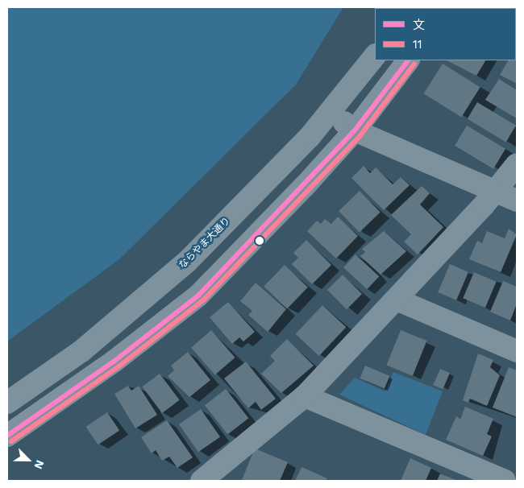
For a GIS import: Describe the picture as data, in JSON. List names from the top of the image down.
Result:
{
  "streets": {
    "street": ["ならやま大通り"]
  },
  "lines": ["transit line 文", "transit line 11"],
  "legend": ["文", "11"],
  "north": "bottom right"
}
